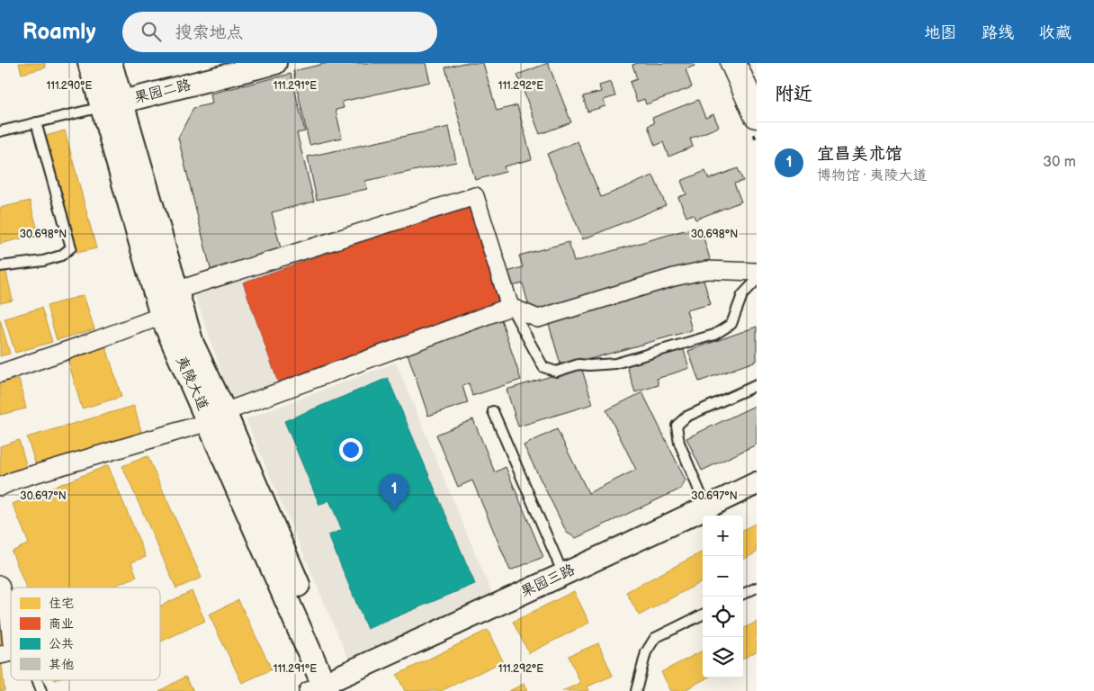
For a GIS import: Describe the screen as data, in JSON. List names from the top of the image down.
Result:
{
  "streets": {
    "main road": ["夷陵大道"],
    "street": ["果园二路", "果园三路"]
  },
  "crossings": [
    ["果园二路", "夷陵大道"],
    ["夷陵大道", "果园三路"]
  ],
  "legend": [
    "住宅",
    "商业",
    "公共",
    "其他"
  ],
  "page": {
    "header": "Roamly",
    "search": "搜索地点",
    "nav": ["地图", "路线", "收藏"],
    "heading": "附近",
    "list": [
      {
        "mark": "1",
        "name": "宜昌美术馆",
        "note": "博物馆 · 夷陵大道",
        "value": "30 m"
      }
    ],
    "pins": "1",
    "map_buttons": ["+", "−"]
  },
  "coordinates": [
    "111.290°E",
    "111.291°E",
    "111.292°E",
    "30.698°N",
    "30.697°N"
  ]
}
